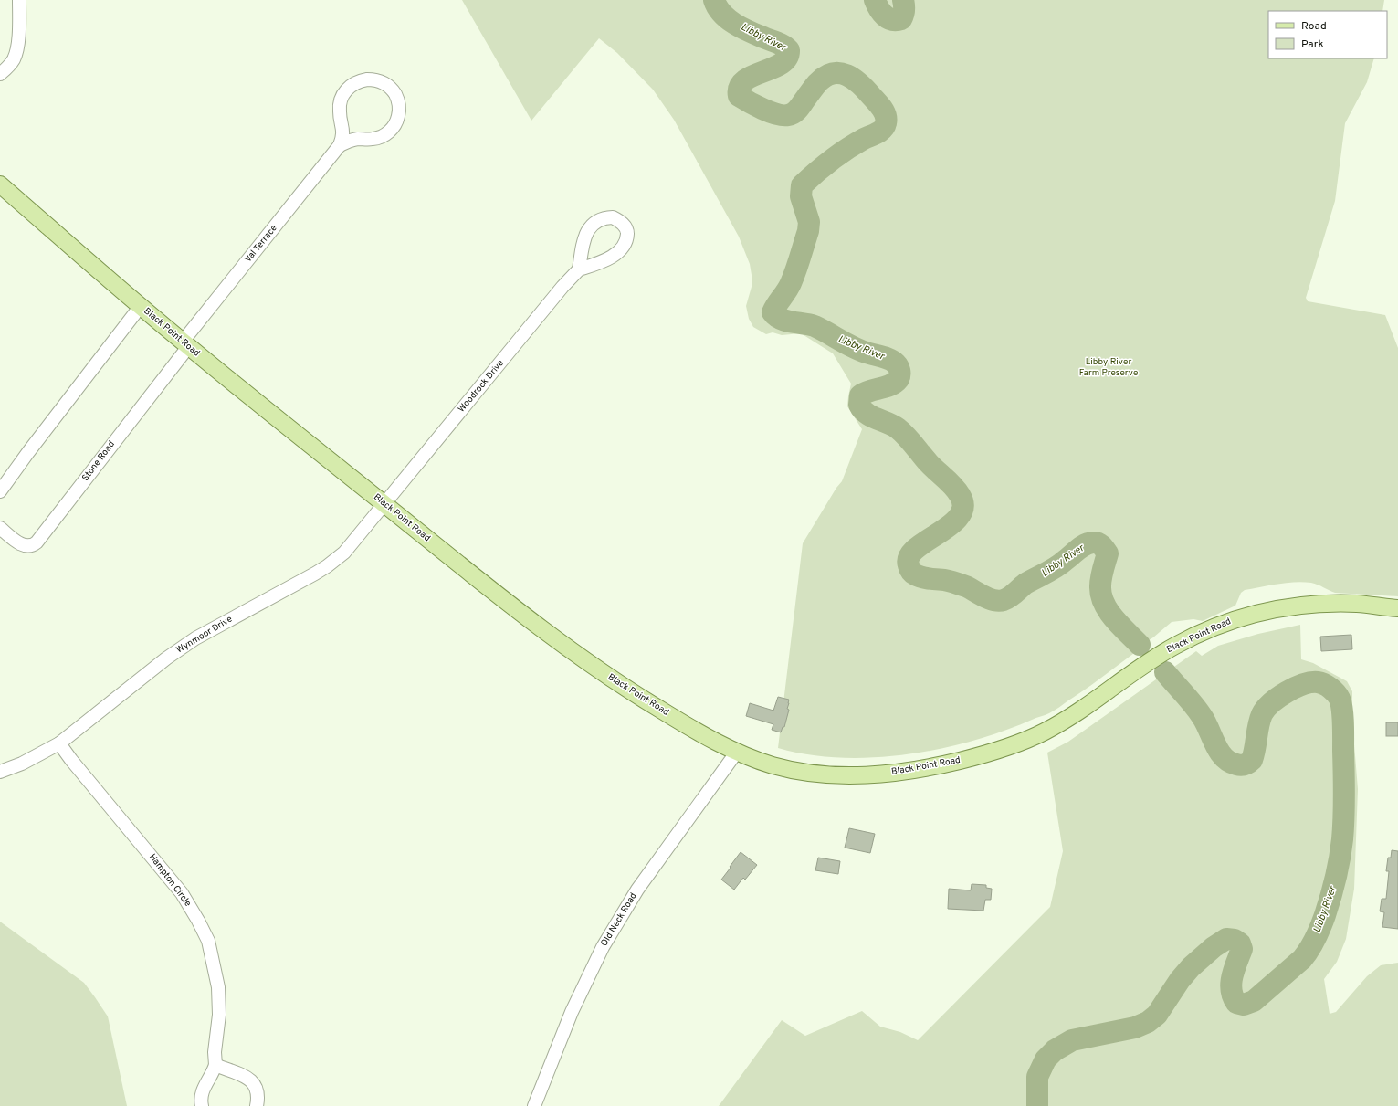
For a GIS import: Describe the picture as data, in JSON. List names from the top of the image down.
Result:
{
  "streets": {
    "main road": ["Black Point Road"],
    "street": [
      "Val Terrace",
      "Woodrock Drive",
      "Stone Road",
      "Wynmoor Drive",
      "Hampton Circle",
      "Old Neck Road"
    ]
  },
  "crossings": [
    ["Val Terrace", "Black Point Road"],
    ["Val Terrace", "Stone Road"],
    ["Black Point Road", "Woodrock Drive"],
    ["Black Point Road", "Stone Road"],
    ["Black Point Road", "Wynmoor Drive"],
    ["Black Point Road", "Old Neck Road"],
    ["Woodrock Drive", "Wynmoor Drive"],
    ["Wynmoor Drive", "Hampton Circle"]
  ],
  "water": ["Libby River"],
  "parks": ["Libby River Farm Preserve"],
  "legend": ["Road", "Park"]
}
